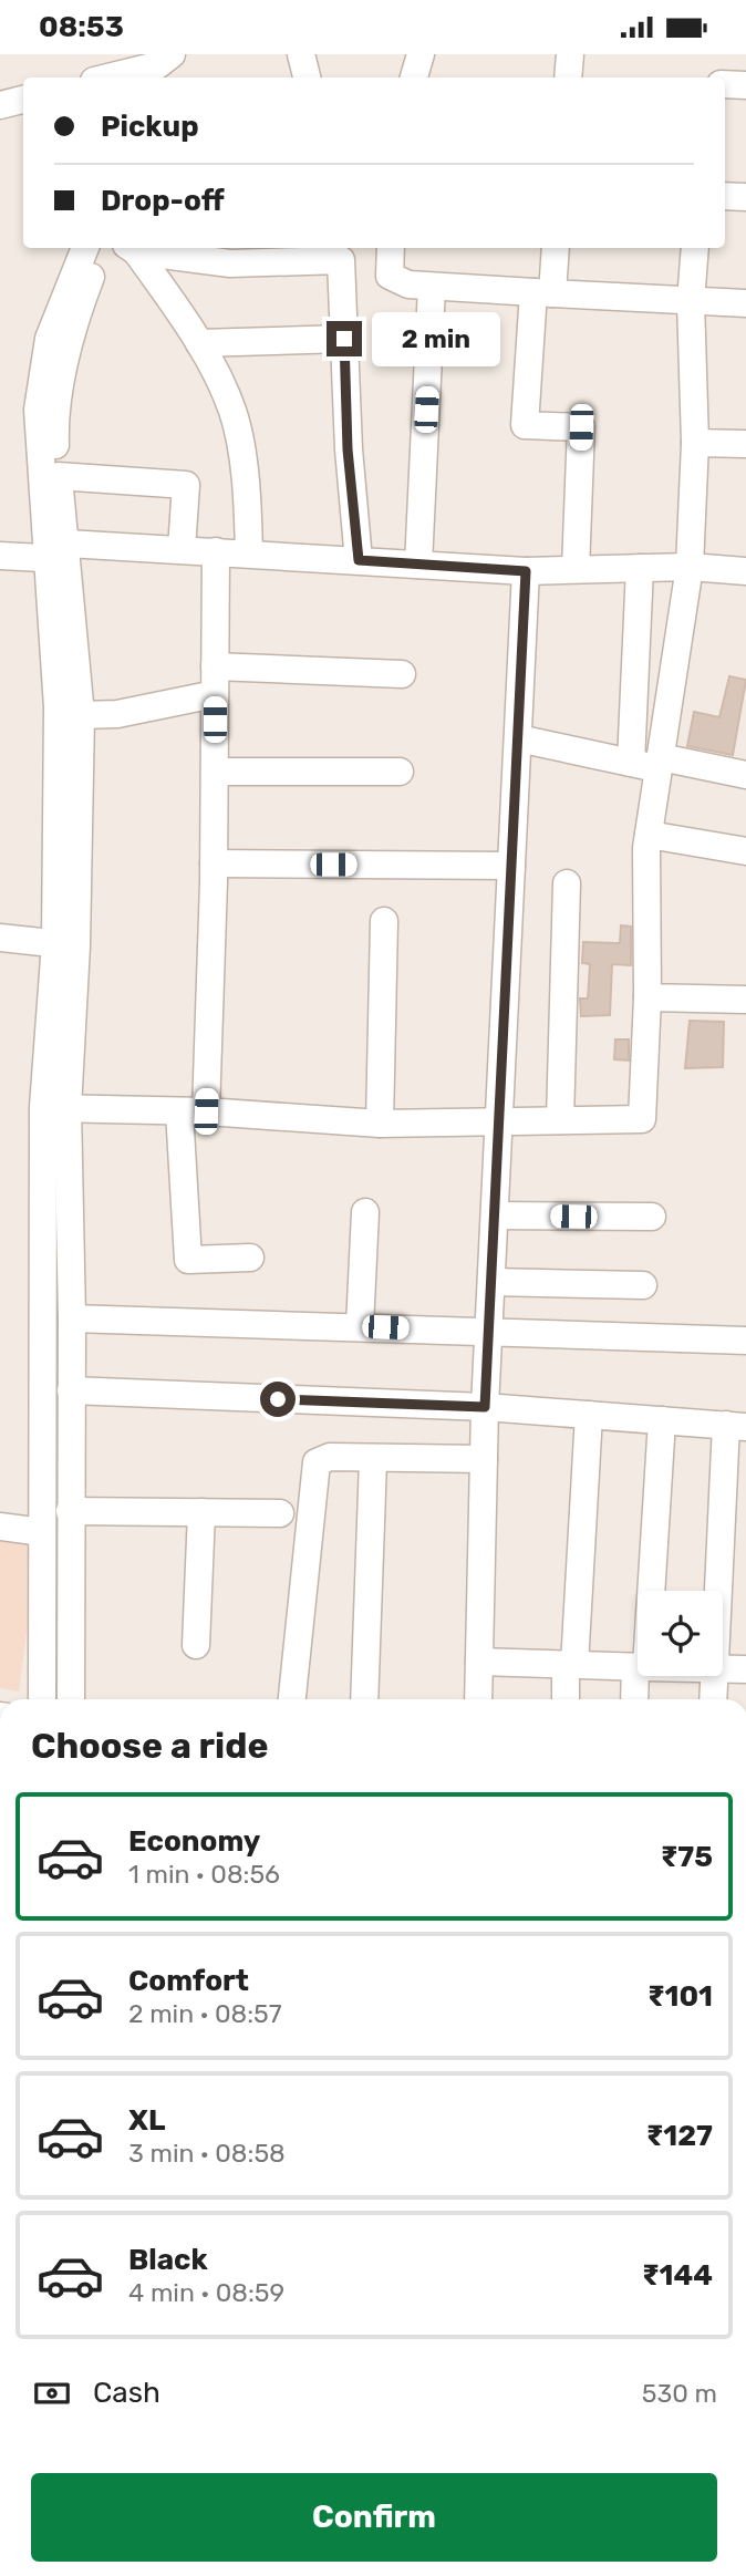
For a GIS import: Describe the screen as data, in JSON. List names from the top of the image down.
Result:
{
  "page": {
    "status": "08:53",
    "banner": ["Pickup", "Drop-off"],
    "bubble": "2 min",
    "heading": "Choose a ride",
    "list": [
      {
        "name": "Economy",
        "note": "1 min · 08:56",
        "value": "₹75"
      },
      {
        "name": "Comfort",
        "note": "2 min · 08:57",
        "value": "₹101"
      },
      {
        "name": "XL",
        "note": "3 min · 08:58",
        "value": "₹127"
      },
      {
        "name": "Black",
        "note": "4 min · 08:59",
        "value": "₹144"
      }
    ],
    "pay": ["Cash", "530 m"],
    "buttons": "Confirm"
  }
}
